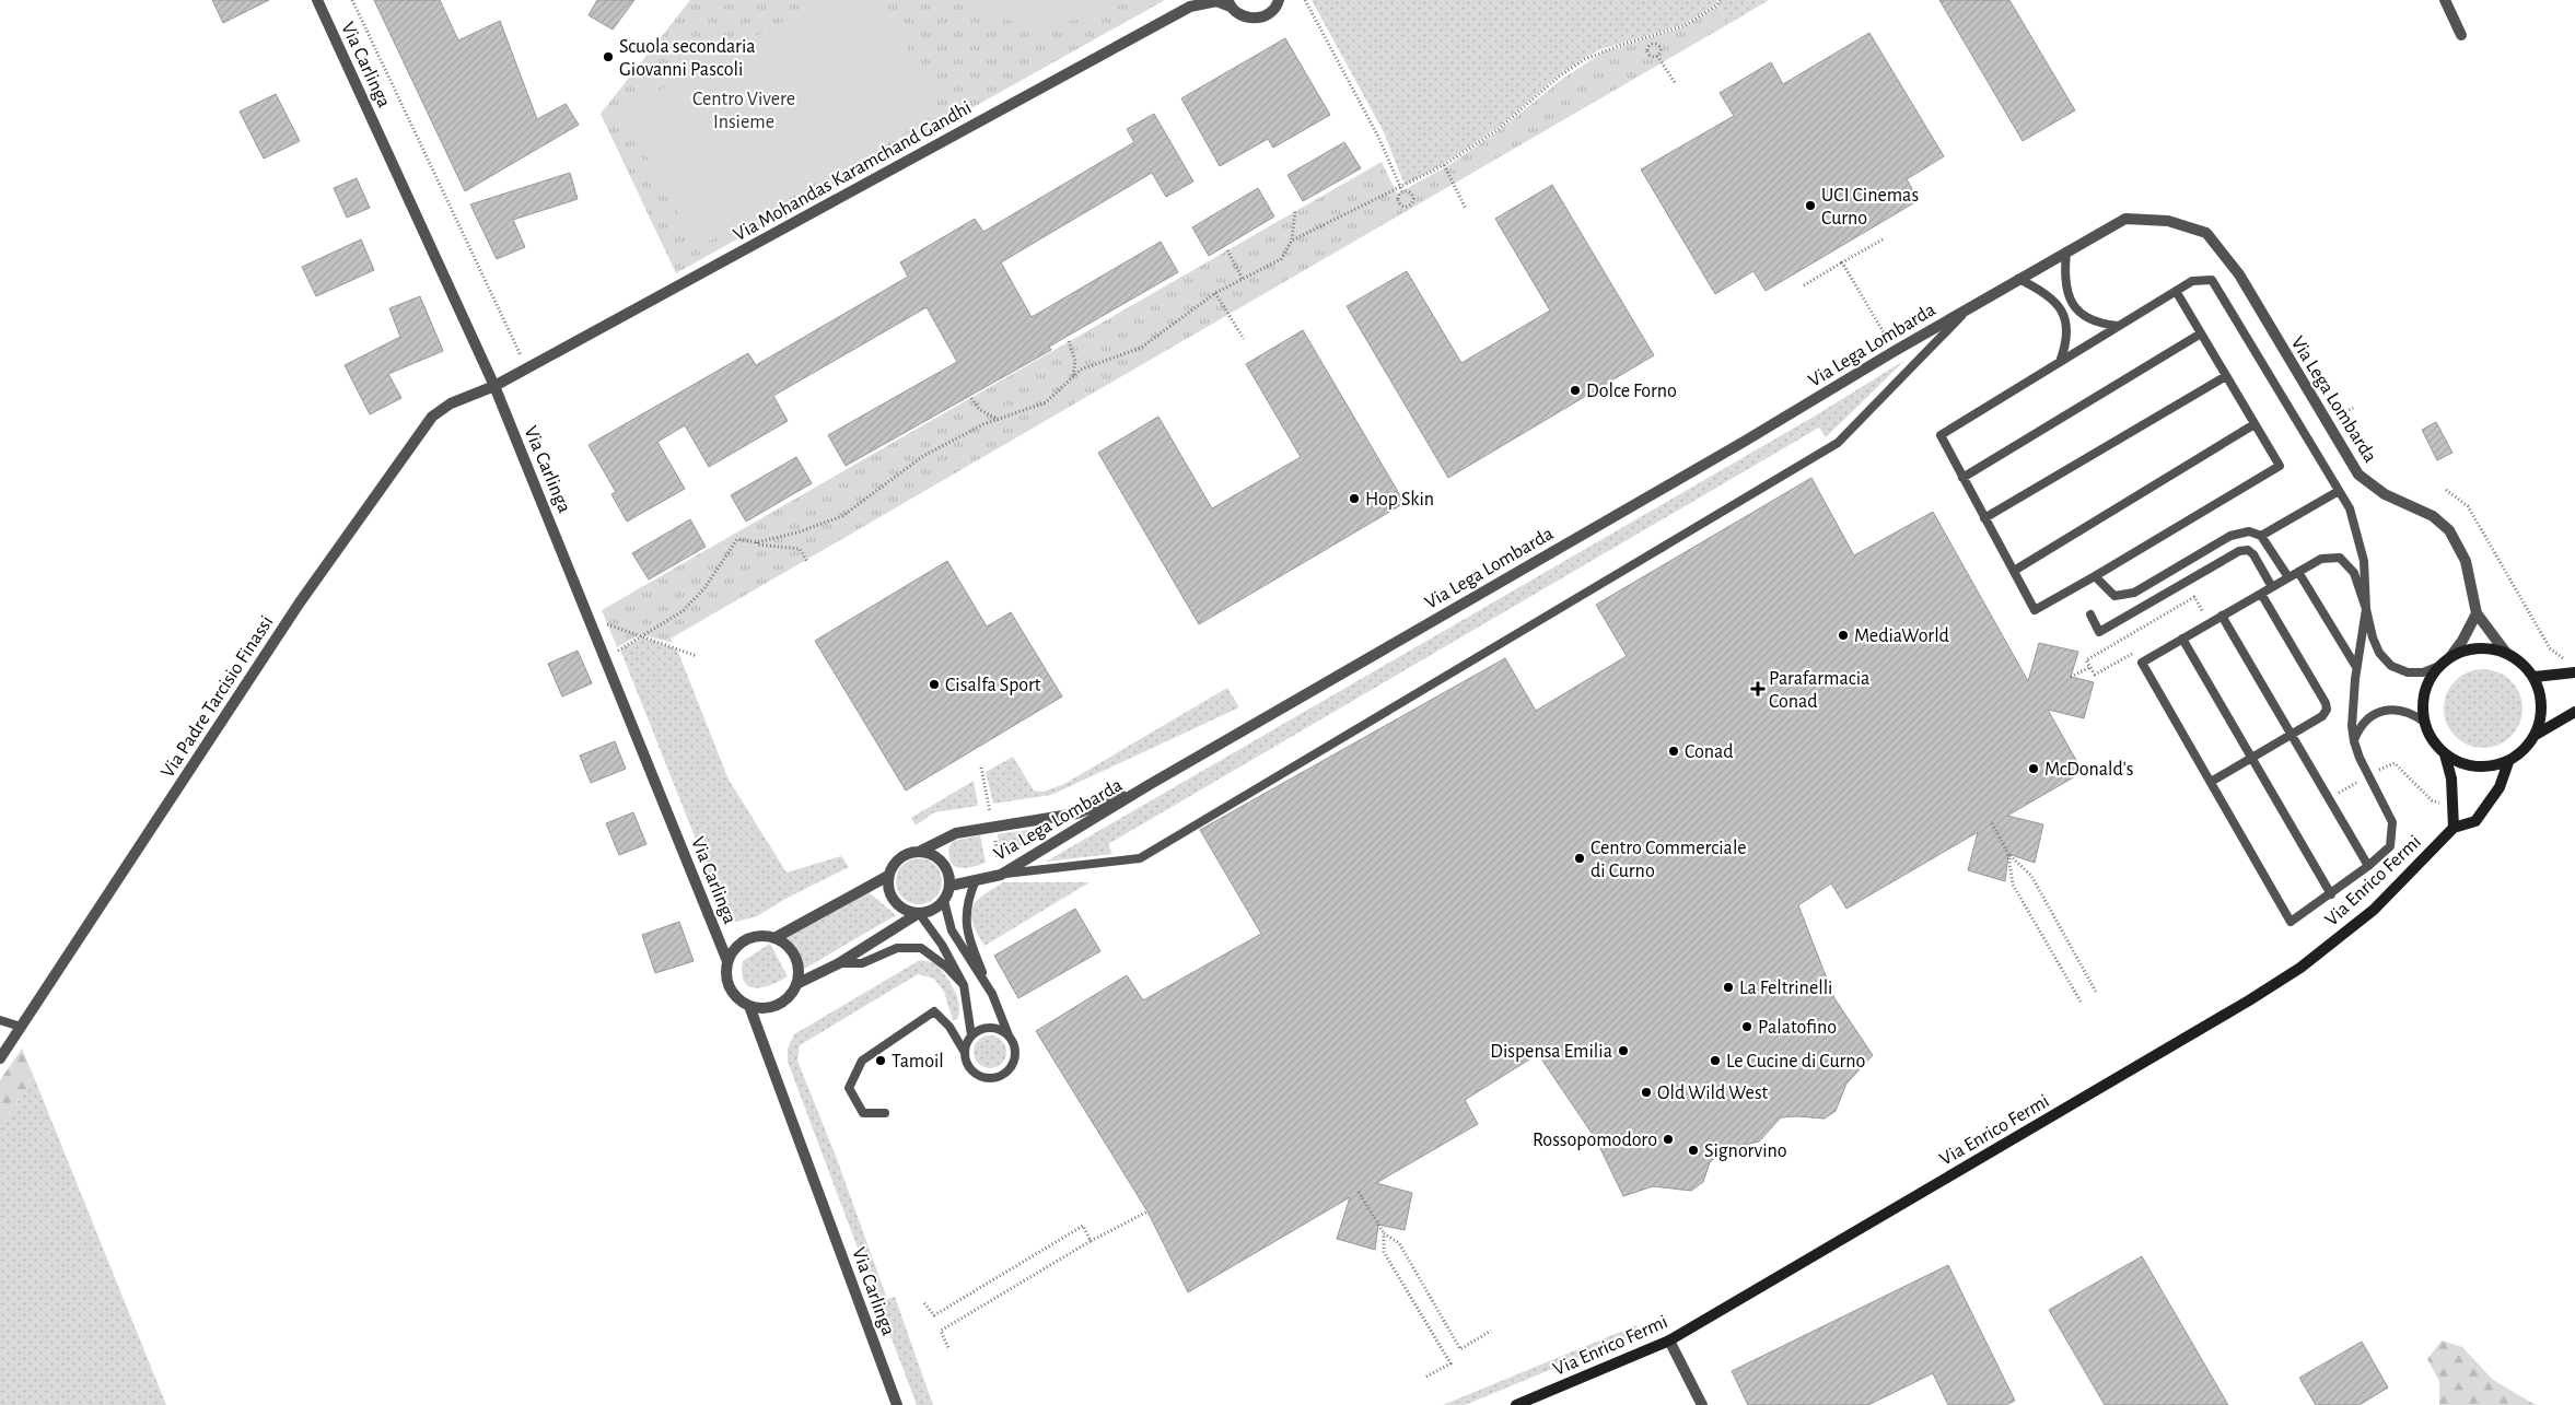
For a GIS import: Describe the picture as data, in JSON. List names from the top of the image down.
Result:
{
  "streets": {
    "street": [
      "Via Carlinga",
      "Via Mohandas Karamchand Gandhi",
      "Via Lega Lombarda",
      "Via Padre Tarcisio Finassi",
      "Via Enrico Fermi"
    ]
  },
  "crossings": [
    ["Via Carlinga", "Via Mohandas Karamchand Gandhi"],
    ["Via Carlinga", "Via Lega Lombarda"],
    ["Via Carlinga", "Via Padre Tarcisio Finassi"],
    ["Via Mohandas Karamchand Gandhi", "Via Padre Tarcisio Finassi"],
    ["Via Lega Lombarda", "Via Enrico Fermi"]
  ],
  "parks": ["Centro Vivere Insieme"],
  "places": {
    "other": [
      "Scuola secondaria Giovanni Pascoli",
      "UCI Cinemas Curno",
      "Dolce Forno",
      "Hop Skin",
      "MediaWorld",
      "Cisalfa Sport",
      "Conad",
      "McDonald's",
      "Centro Commerciale di Curno",
      "La Feltrinelli",
      "Palatofino",
      "Dispensa Emilia",
      "Tamoil",
      "Le Cucine di Curno",
      "Old Wild West",
      "Rossopomodoro",
      "Signorvino"
    ],
    "health": ["Parafarmacia Conad"]
  }
}
